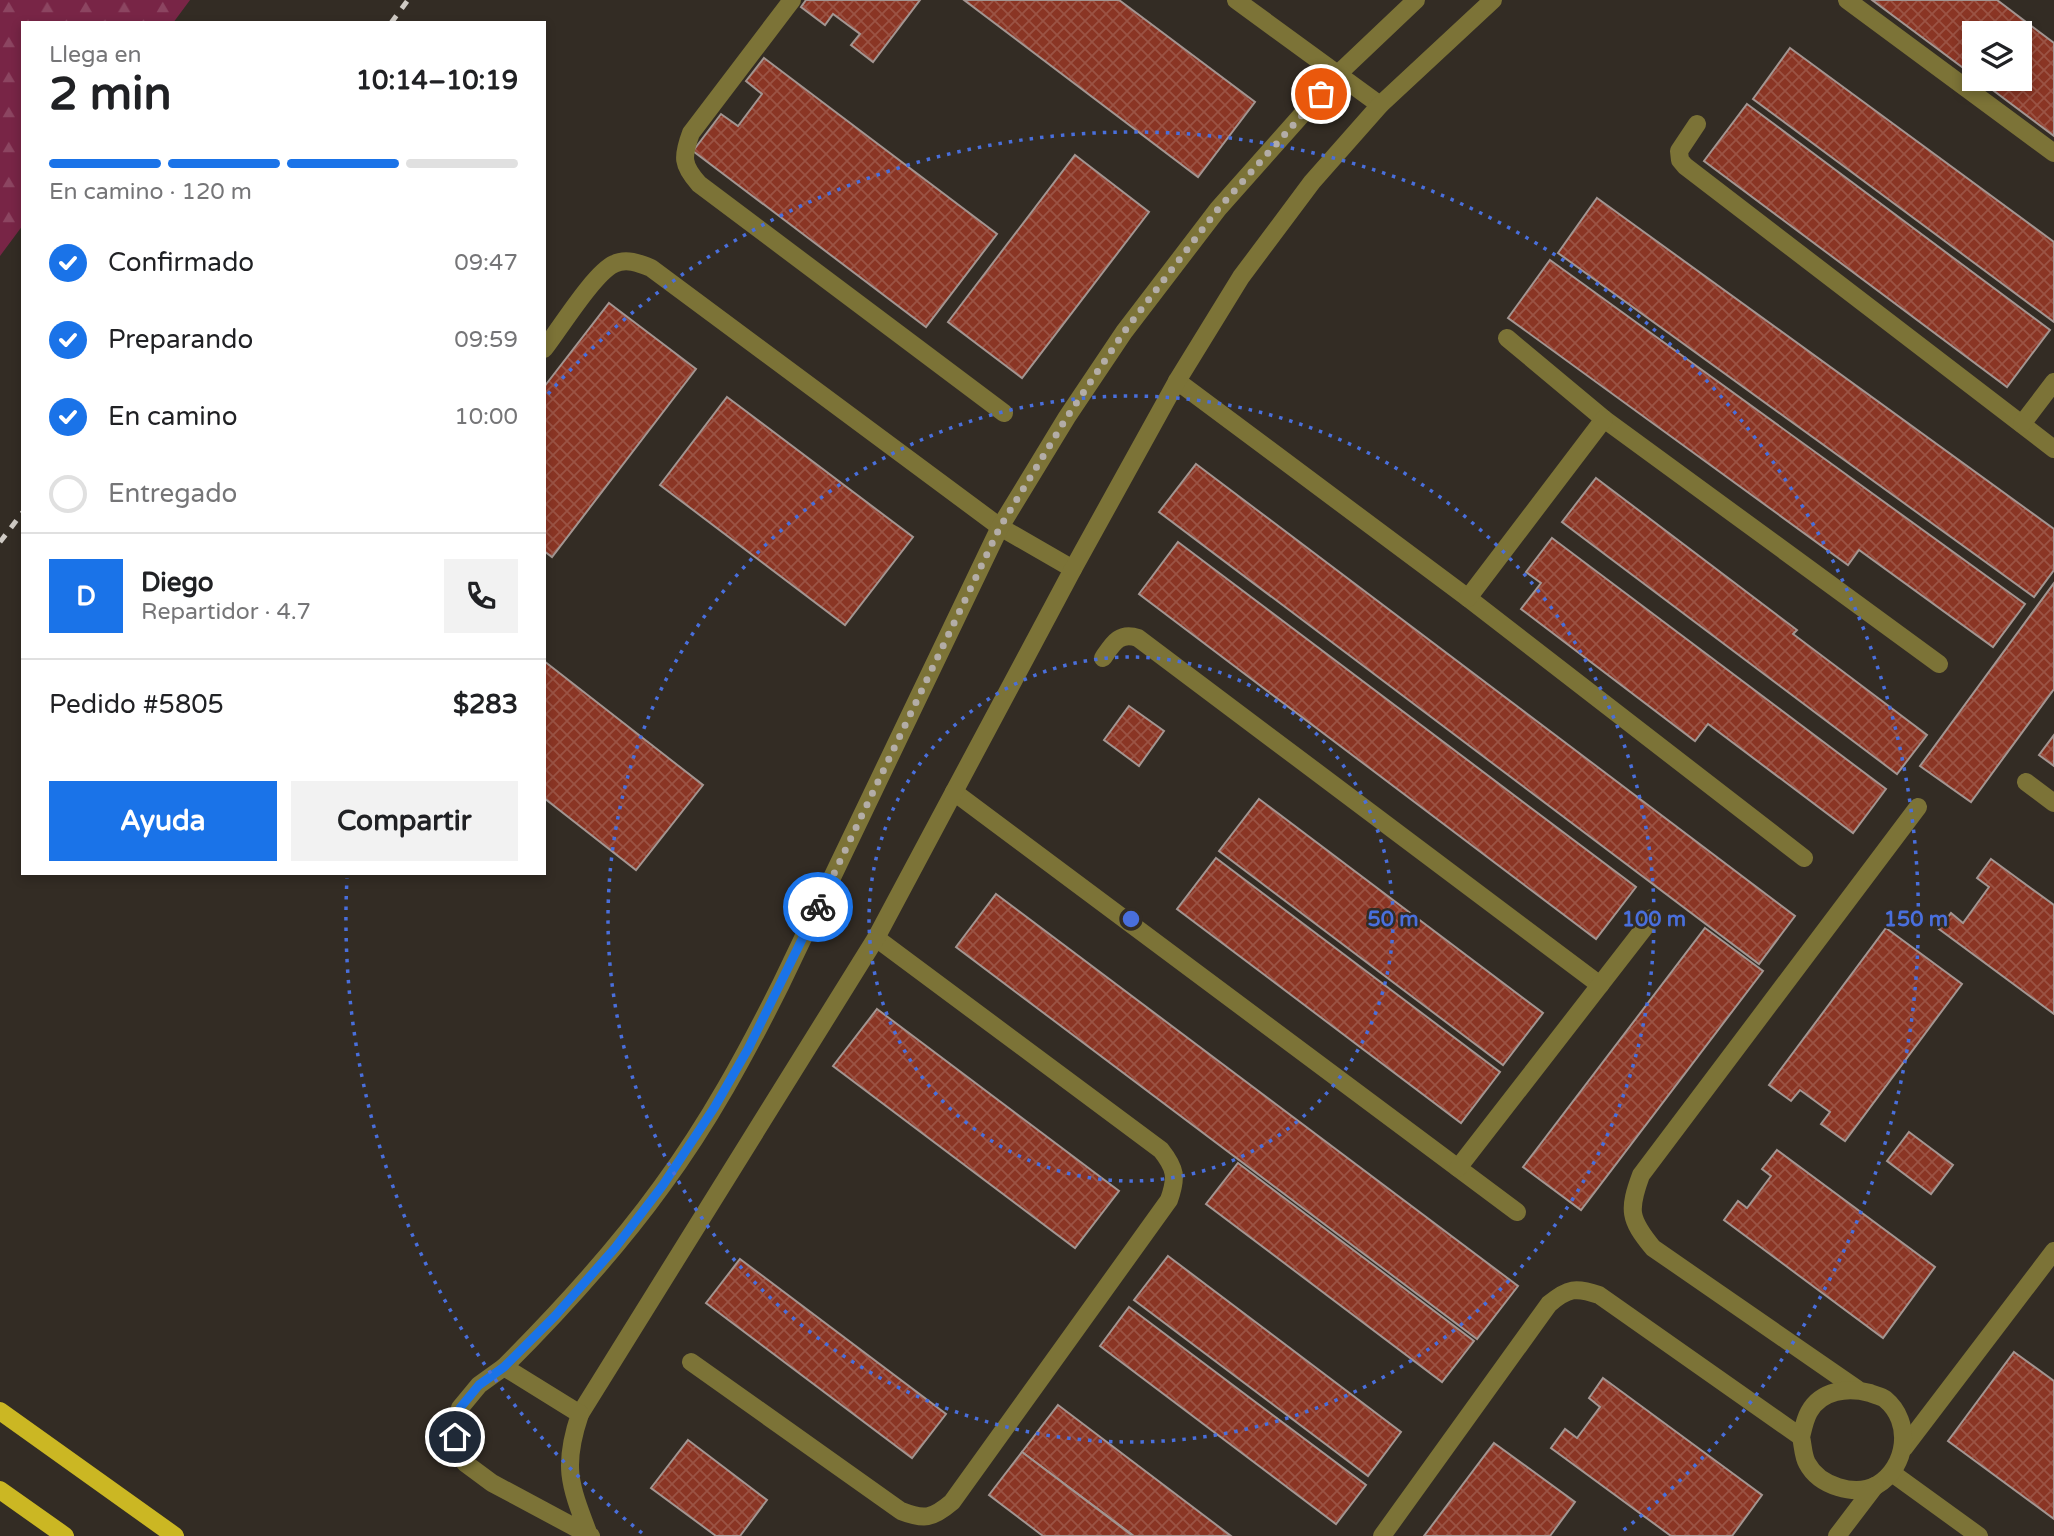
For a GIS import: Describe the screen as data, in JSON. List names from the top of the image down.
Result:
{
  "page": {
    "heading": ["2 min", "Llega en", "10:14–10:19"],
    "panel": [
      "Diego",
      "Repartidor · 4.7",
      "Pedido #5805",
      "$283"
    ],
    "bar": "En camino · 120 m",
    "list": [
      ["Confirmado", "09:47"],
      ["Preparando", "09:59"],
      ["En camino", "10:00"],
      "Entregado"
    ],
    "round": "D",
    "buttons": ["Ayuda", "Compartir"]
  },
  "rings": ["50 m", "100 m", "150 m"]
}
